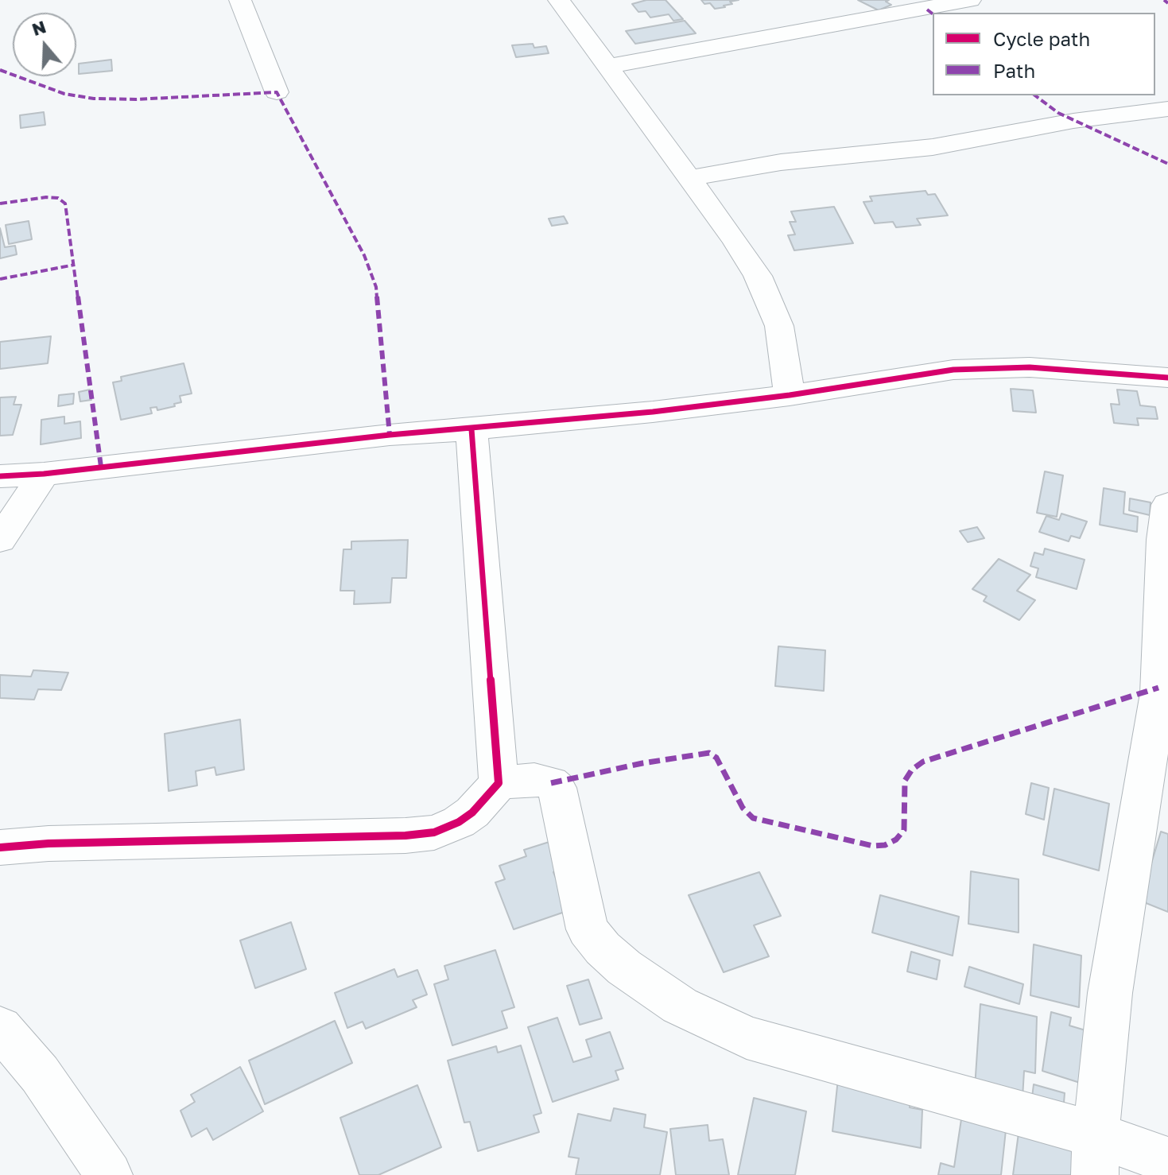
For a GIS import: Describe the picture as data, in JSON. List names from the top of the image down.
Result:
{
  "legend": ["Cycle path", "Path"],
  "north": "top"
}
